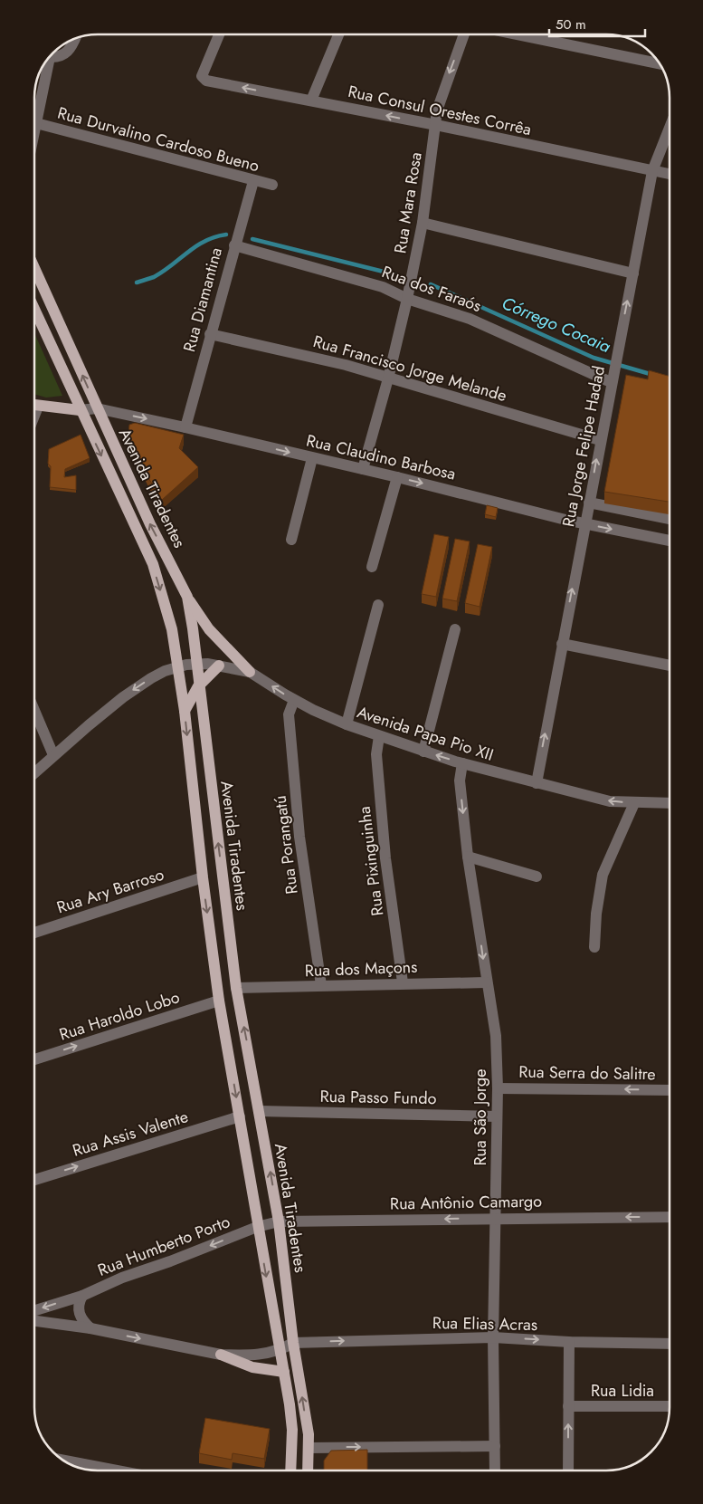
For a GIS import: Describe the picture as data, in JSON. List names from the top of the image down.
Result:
{
  "streets": {
    "main road": ["Avenida Tiradentes"],
    "street": [
      "Rua Consul Orestes Corrêa",
      "Rua Durvalino Cardoso Bueno",
      "Rua Mara Rosa",
      "Rua dos Faraós",
      "Rua Diamantina",
      "Rua Francisco Jorge Melande",
      "Rua Jorge Felipe Hadad",
      "Rua Claudino Barbosa",
      "Avenida Papa Pio XII",
      "Rua Porangatú",
      "Rua Pixinguinha",
      "Rua Ary Barroso",
      "Rua dos Maçons",
      "Rua Haroldo Lobo",
      "Rua Serra do Salitre",
      "Rua Passo Fundo",
      "Rua São Jorge",
      "Rua Assis Valente",
      "Rua Antônio Camargo",
      "Rua Humberto Porto",
      "Rua Elias Acras",
      "Rua Lidia"
    ]
  },
  "crossings": [
    ["Rua Consul Orestes Corrêa", "Rua Mara Rosa"],
    ["Rua Consul Orestes Corrêa", "Rua Jorge Felipe Hadad"],
    ["Rua Durvalino Cardoso Bueno", "Rua Diamantina"],
    ["Rua Mara Rosa", "Rua dos Faraós"],
    ["Rua Mara Rosa", "Rua Francisco Jorge Melande"],
    ["Rua Mara Rosa", "Rua Claudino Barbosa"],
    ["Rua dos Faraós", "Rua Diamantina"],
    ["Rua dos Faraós", "Rua Jorge Felipe Hadad"],
    ["Rua Diamantina", "Rua Francisco Jorge Melande"],
    ["Rua Diamantina", "Rua Claudino Barbosa"],
    ["Rua Francisco Jorge Melande", "Rua Jorge Felipe Hadad"],
    ["Rua Jorge Felipe Hadad", "Rua Claudino Barbosa"],
    ["Rua Jorge Felipe Hadad", "Avenida Papa Pio XII"],
    ["Rua Claudino Barbosa", "Avenida Tiradentes"],
    ["Avenida Tiradentes", "Avenida Papa Pio XII"],
    ["Avenida Tiradentes", "Rua Ary Barroso"],
    ["Avenida Tiradentes", "Rua dos Maçons"],
    ["Avenida Tiradentes", "Rua Haroldo Lobo"],
    ["Avenida Tiradentes", "Rua Passo Fundo"],
    ["Avenida Tiradentes", "Rua Assis Valente"],
    ["Avenida Tiradentes", "Rua Antônio Camargo"],
    ["Avenida Tiradentes", "Rua Humberto Porto"],
    ["Avenida Tiradentes", "Rua Elias Acras"],
    ["Avenida Papa Pio XII", "Rua Porangatú"],
    ["Avenida Papa Pio XII", "Rua Pixinguinha"],
    ["Avenida Papa Pio XII", "Rua São Jorge"],
    ["Rua Porangatú", "Rua dos Maçons"],
    ["Rua Pixinguinha", "Rua dos Maçons"],
    ["Rua dos Maçons", "Rua São Jorge"],
    ["Rua Serra do Salitre", "Rua São Jorge"],
    ["Rua Passo Fundo", "Rua São Jorge"],
    ["Rua São Jorge", "Rua Antônio Camargo"],
    ["Rua São Jorge", "Rua Elias Acras"],
    ["Rua Antônio Camargo", "Rua Humberto Porto"]
  ],
  "one_way": [
    "Rua Consul Orestes Corrêa",
    "Rua Jorge Felipe Hadad",
    "Rua Claudino Barbosa",
    "Avenida Papa Pio XII",
    "Rua Haroldo Lobo",
    "Rua Serra do Salitre",
    "Rua Assis Valente",
    "Rua Antônio Camargo",
    "Rua Humberto Porto",
    "Rua Elias Acras"
  ],
  "water": ["Córrego Cocaia"],
  "scale_bar": "50 m"
}
